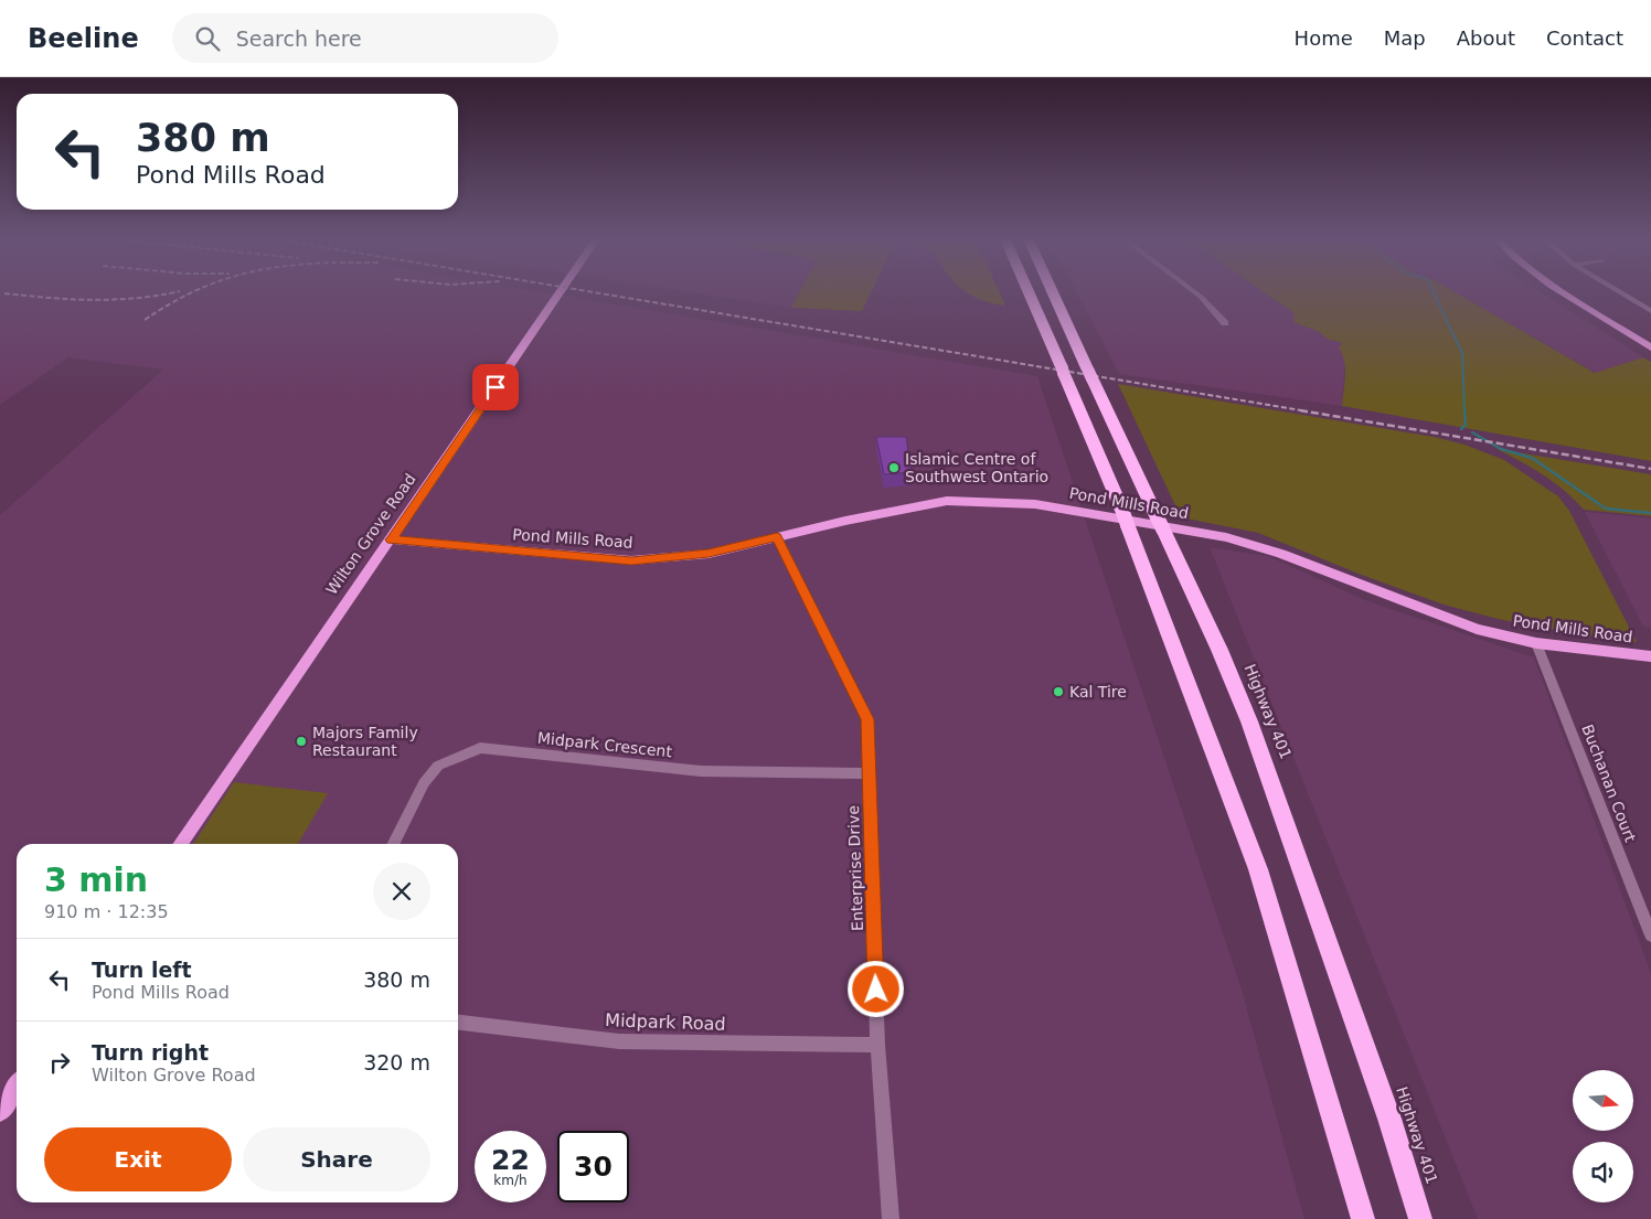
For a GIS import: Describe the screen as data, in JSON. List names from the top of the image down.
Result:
{
  "streets": {
    "highway": ["Highway 401"],
    "main road": ["Pond Mills Road", "Wilton Grove Road"],
    "street": [
      "Midpark Crescent",
      "Buchanan Court",
      "Enterprise Drive",
      "Midpark Road"
    ]
  },
  "crossings": [
    ["Pond Mills Road", "Wilton Grove Road"],
    ["Pond Mills Road", "Buchanan Court"],
    ["Pond Mills Road", "Enterprise Drive"],
    ["Midpark Crescent", "Enterprise Drive"],
    ["Enterprise Drive", "Midpark Road"]
  ],
  "places": ["Islamic Centre of Southwest Ontario", "Kal Tire", "Majors Family Restaurant"],
  "north": "right",
  "page": {
    "header": "Beeline",
    "search": "Search here",
    "nav": [
      "Home",
      "Map",
      "About",
      "Contact"
    ],
    "turn": ["380 m", "Pond Mills Road"],
    "heading": ["3 min", "910 m · 12:35"],
    "list": [
      {
        "name": "Turn left",
        "note": "Pond Mills Road",
        "value": "380 m"
      },
      {
        "name": "Turn right",
        "note": "Wilton Grove Road",
        "value": "320 m"
      }
    ],
    "buttons": ["Exit", "Share"],
    "speed": "22 km/h",
    "limit": "30"
  }
}
